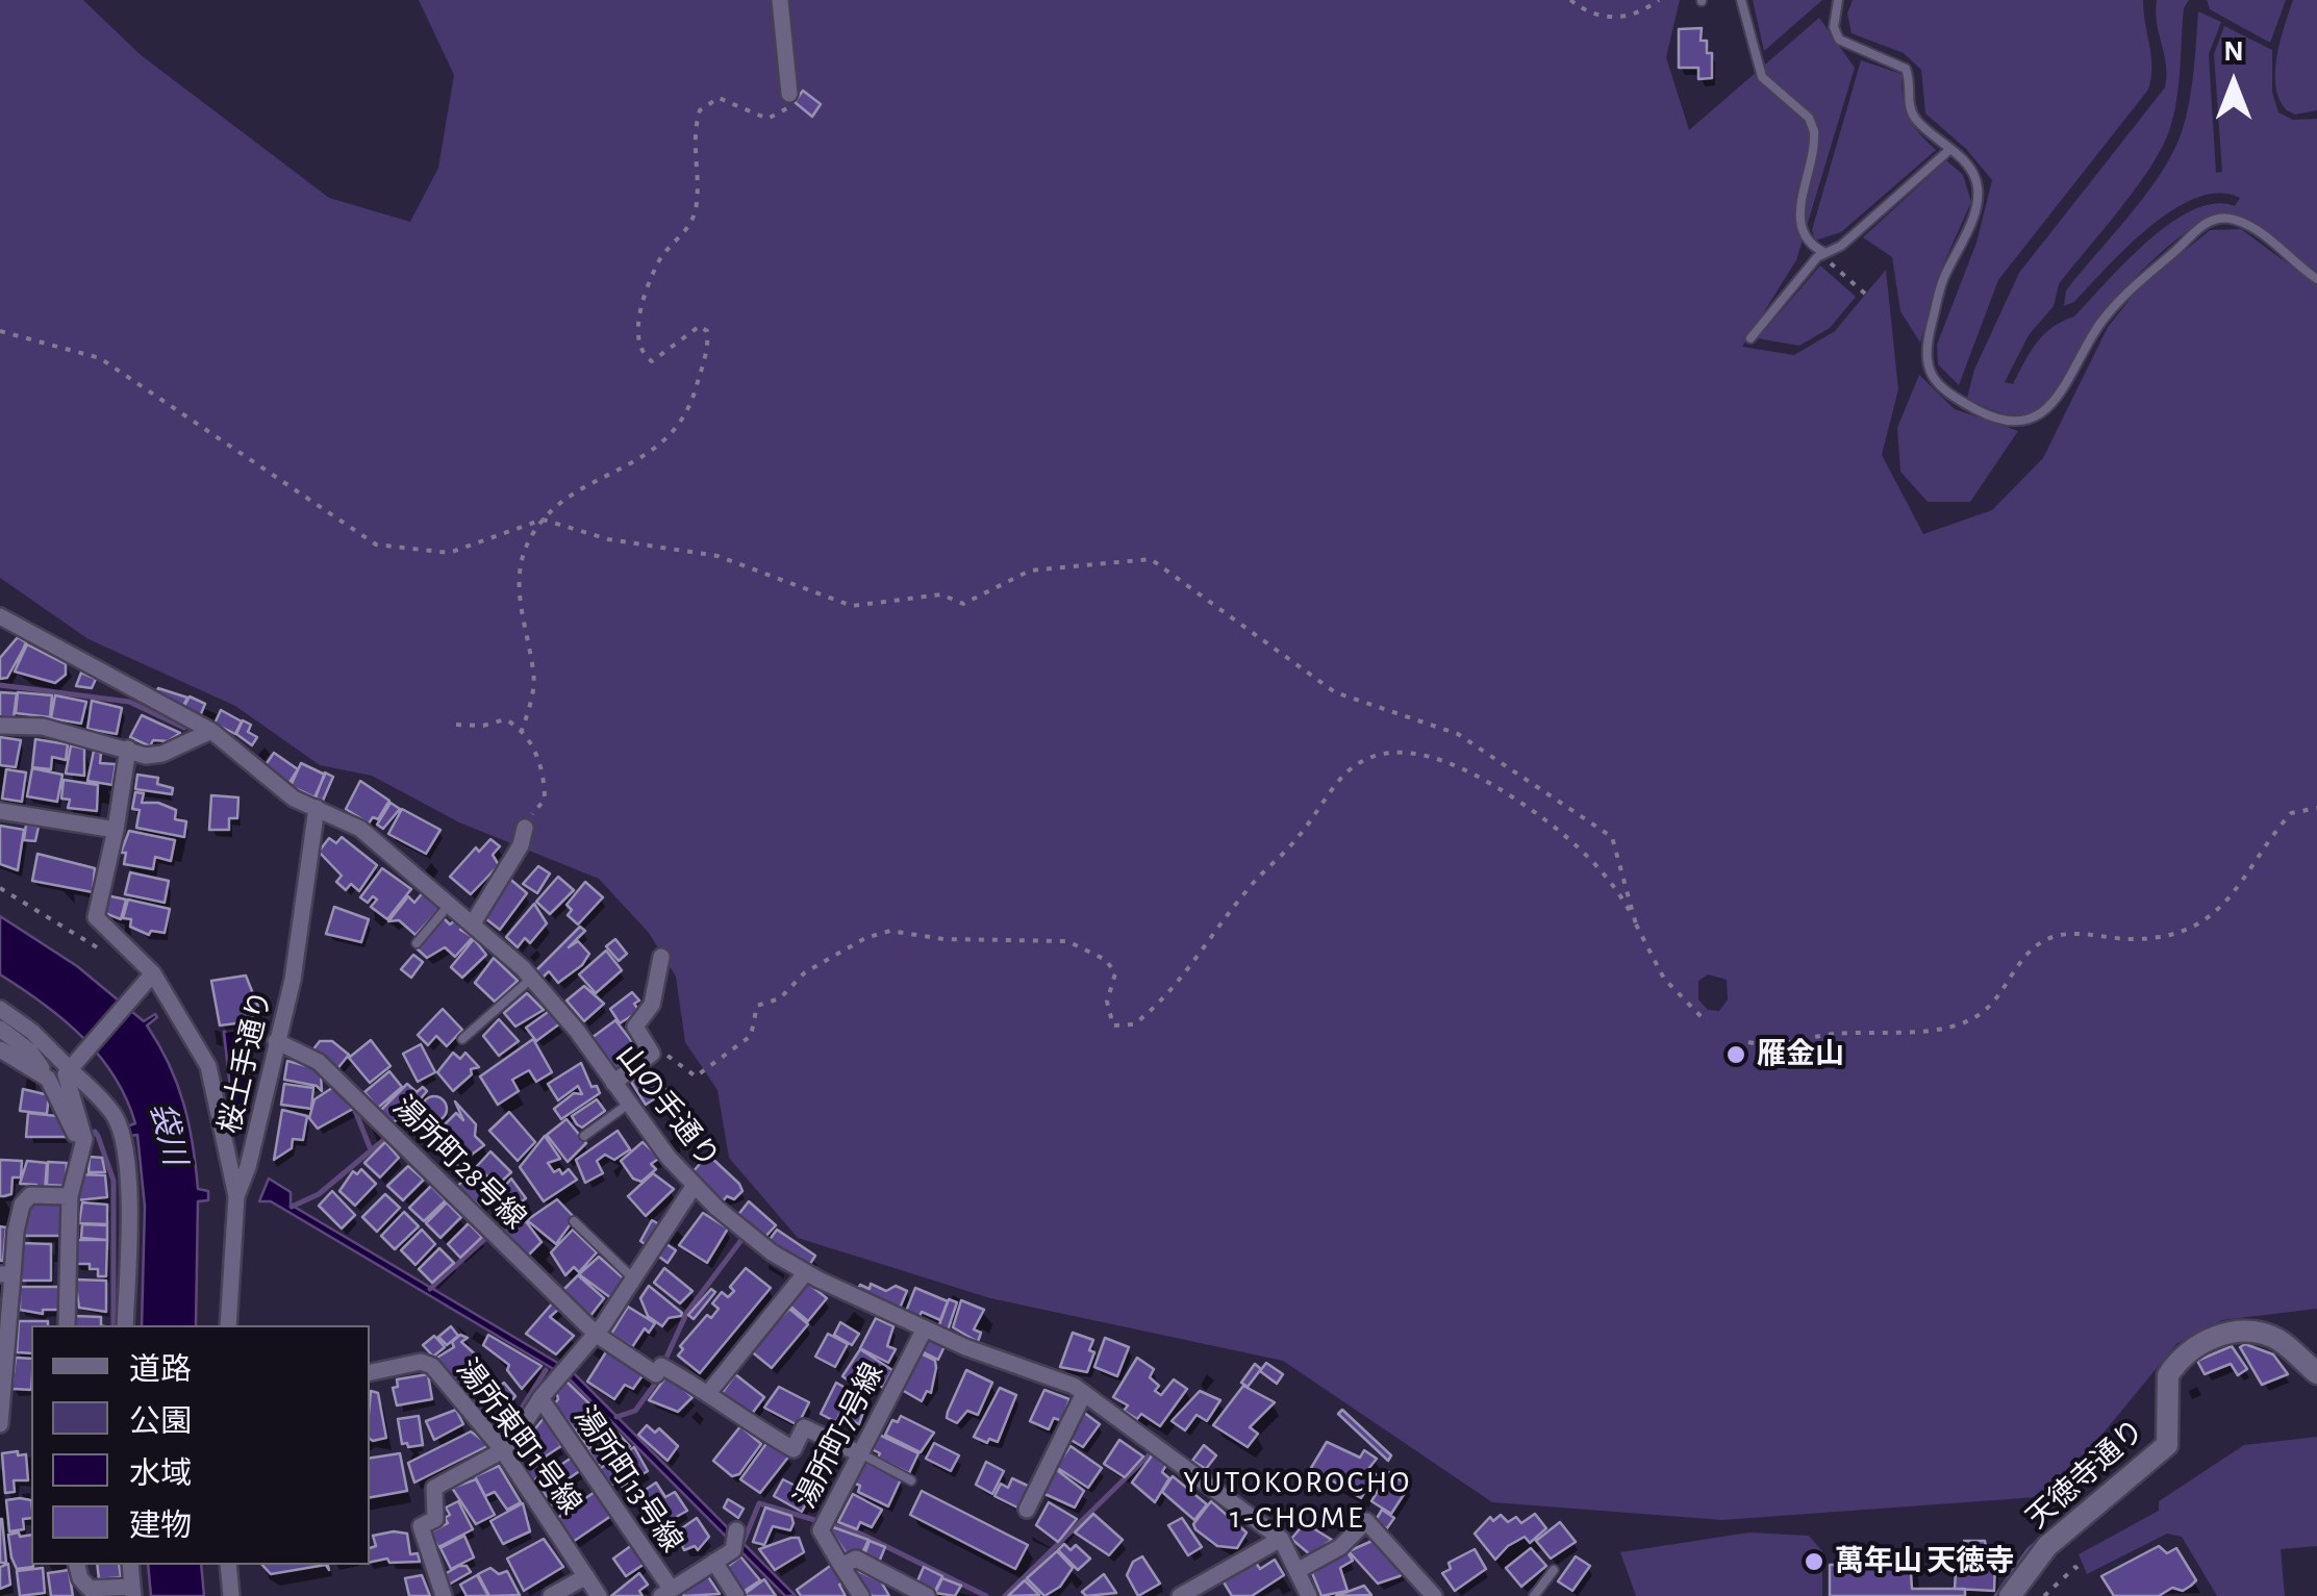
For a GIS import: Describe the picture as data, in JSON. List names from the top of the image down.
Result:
{
  "streets": {
    "street": [
      "桜土手通り",
      "山の手通り",
      "湯所町28号線",
      "湯所町7号線",
      "湯所東町1号線",
      "天徳寺通り",
      "湯所町13号線"
    ]
  },
  "crossings": [
    ["桜土手通り", "山の手通り"],
    ["桜土手通り", "湯所町28号線"],
    ["山の手通り", "湯所町7号線"]
  ],
  "districts": ["YUTOKOROCHO 1-CHOME"],
  "water": ["袋川"],
  "places": ["雁金山", "萬年山 天徳寺"],
  "legend": [
    "道路",
    "公園",
    "水域",
    "建物"
  ],
  "north": "top"
}
